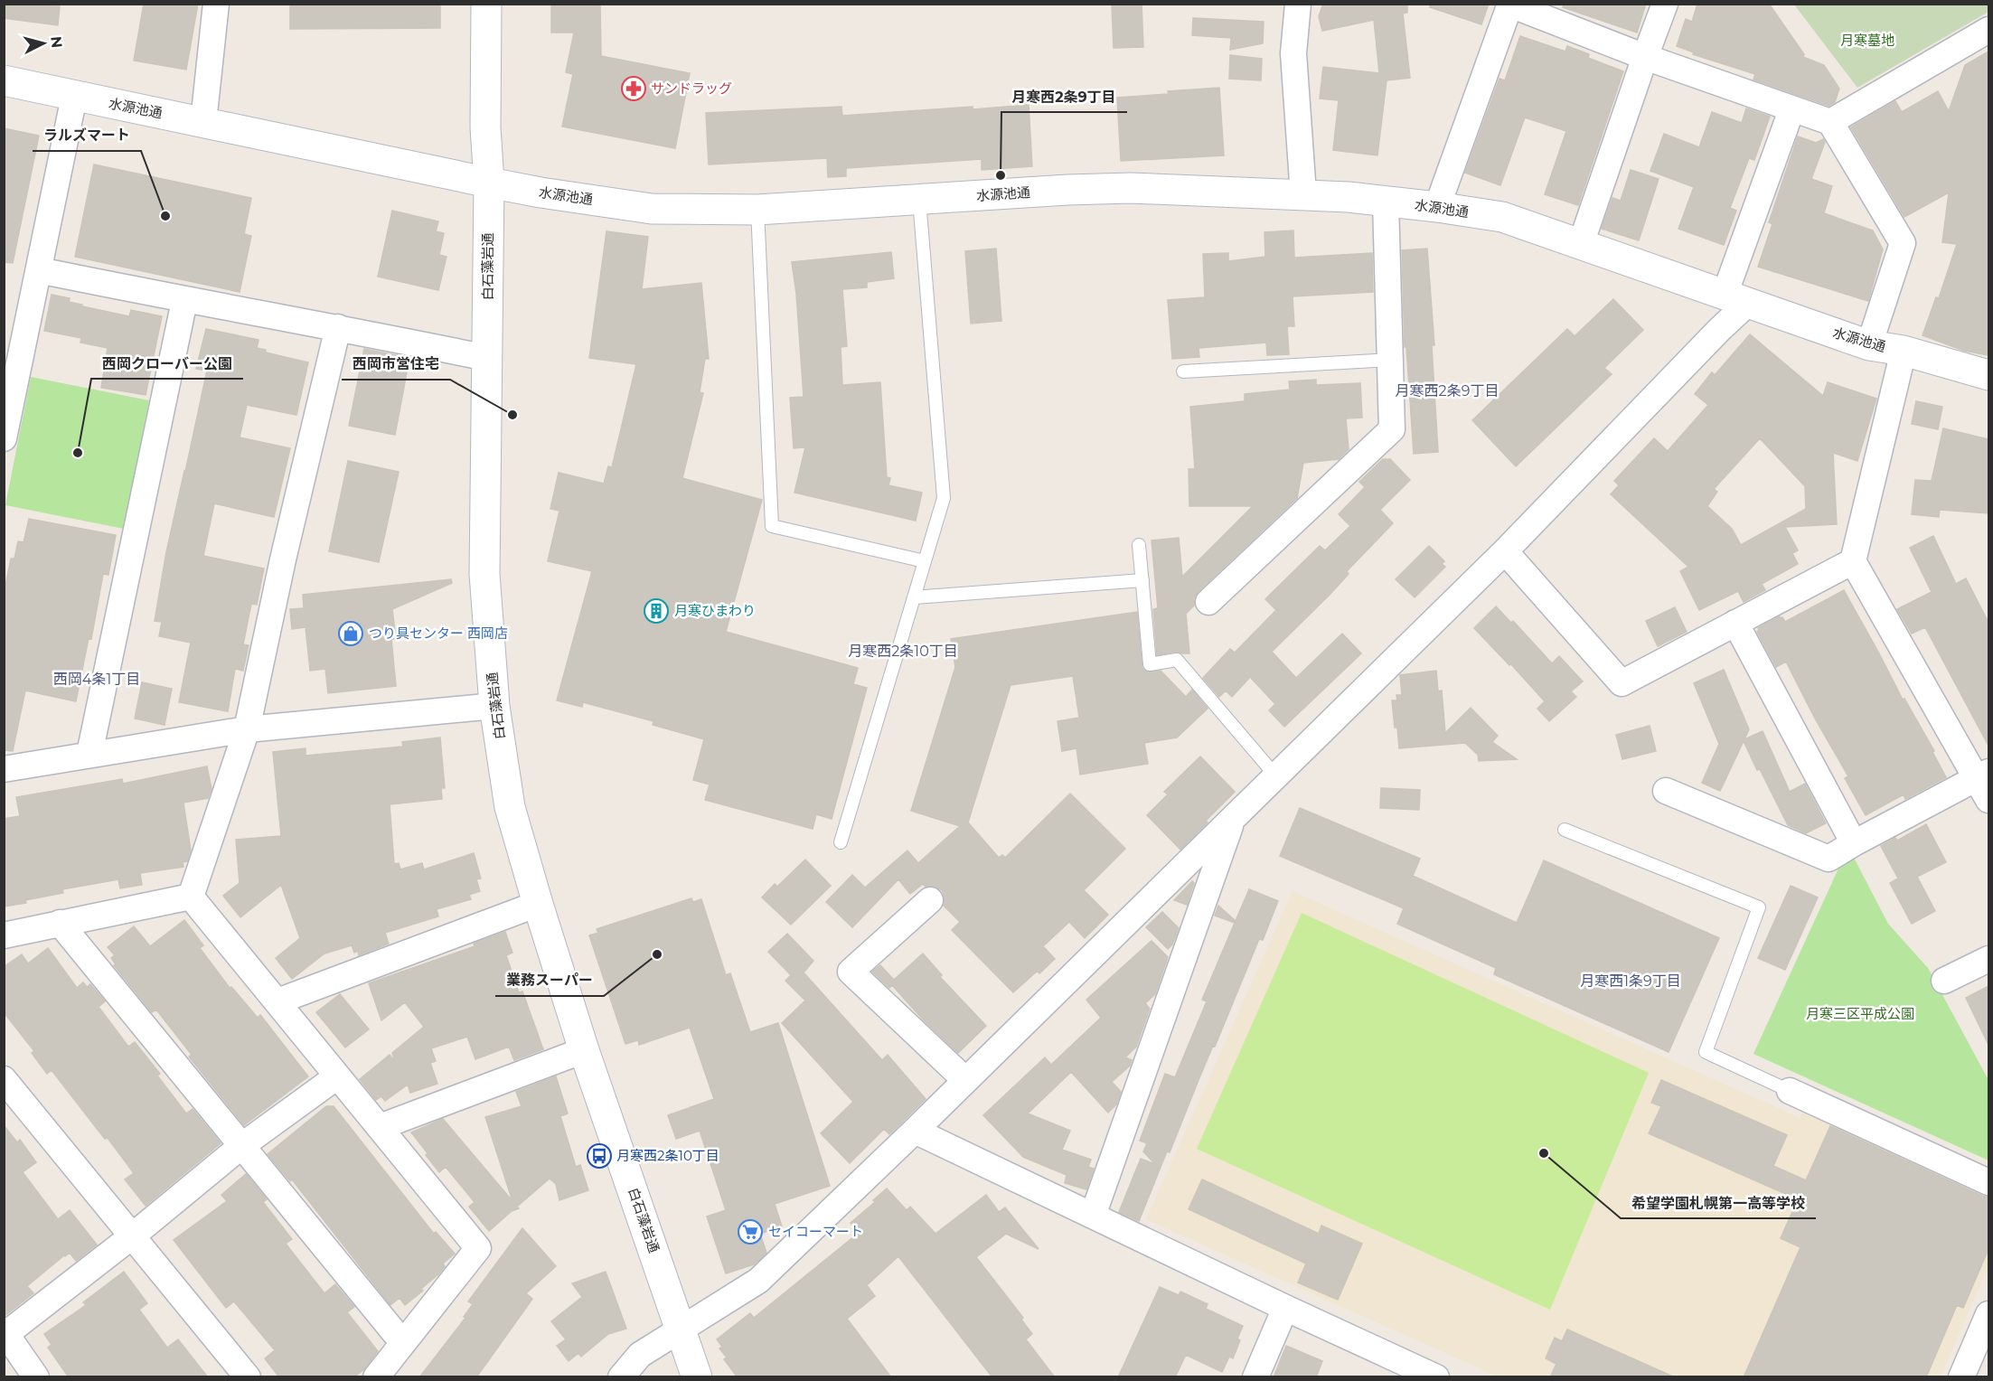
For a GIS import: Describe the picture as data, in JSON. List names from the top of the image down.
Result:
{
  "streets": {
    "street": ["水源池通", "白石藻岩通"]
  },
  "crossings": [
    ["水源池通", "白石藻岩通"]
  ],
  "districts": [
    "月寒西2条9丁目",
    "月寒西2条10丁目",
    "西岡4条1丁目",
    "月寒西1条9丁目"
  ],
  "parks": ["月寒墓地", "月寒三区平成公園"],
  "places": {
    "pharmacy": ["サンドラッグ"],
    "other": [
      "月寒西2条9丁目",
      "ラルズマート",
      "西岡市営住宅",
      "西岡クローバー公園",
      "業務スーパー",
      "希望学園札幌第一高等学校"
    ],
    "building": ["月寒ひまわり"],
    "shop": ["つり具センター 西岡店"],
    "bus stop": ["月寒西2条10丁目"],
    "supermarket": ["セイコーマート"]
  },
  "north": "right"
}
